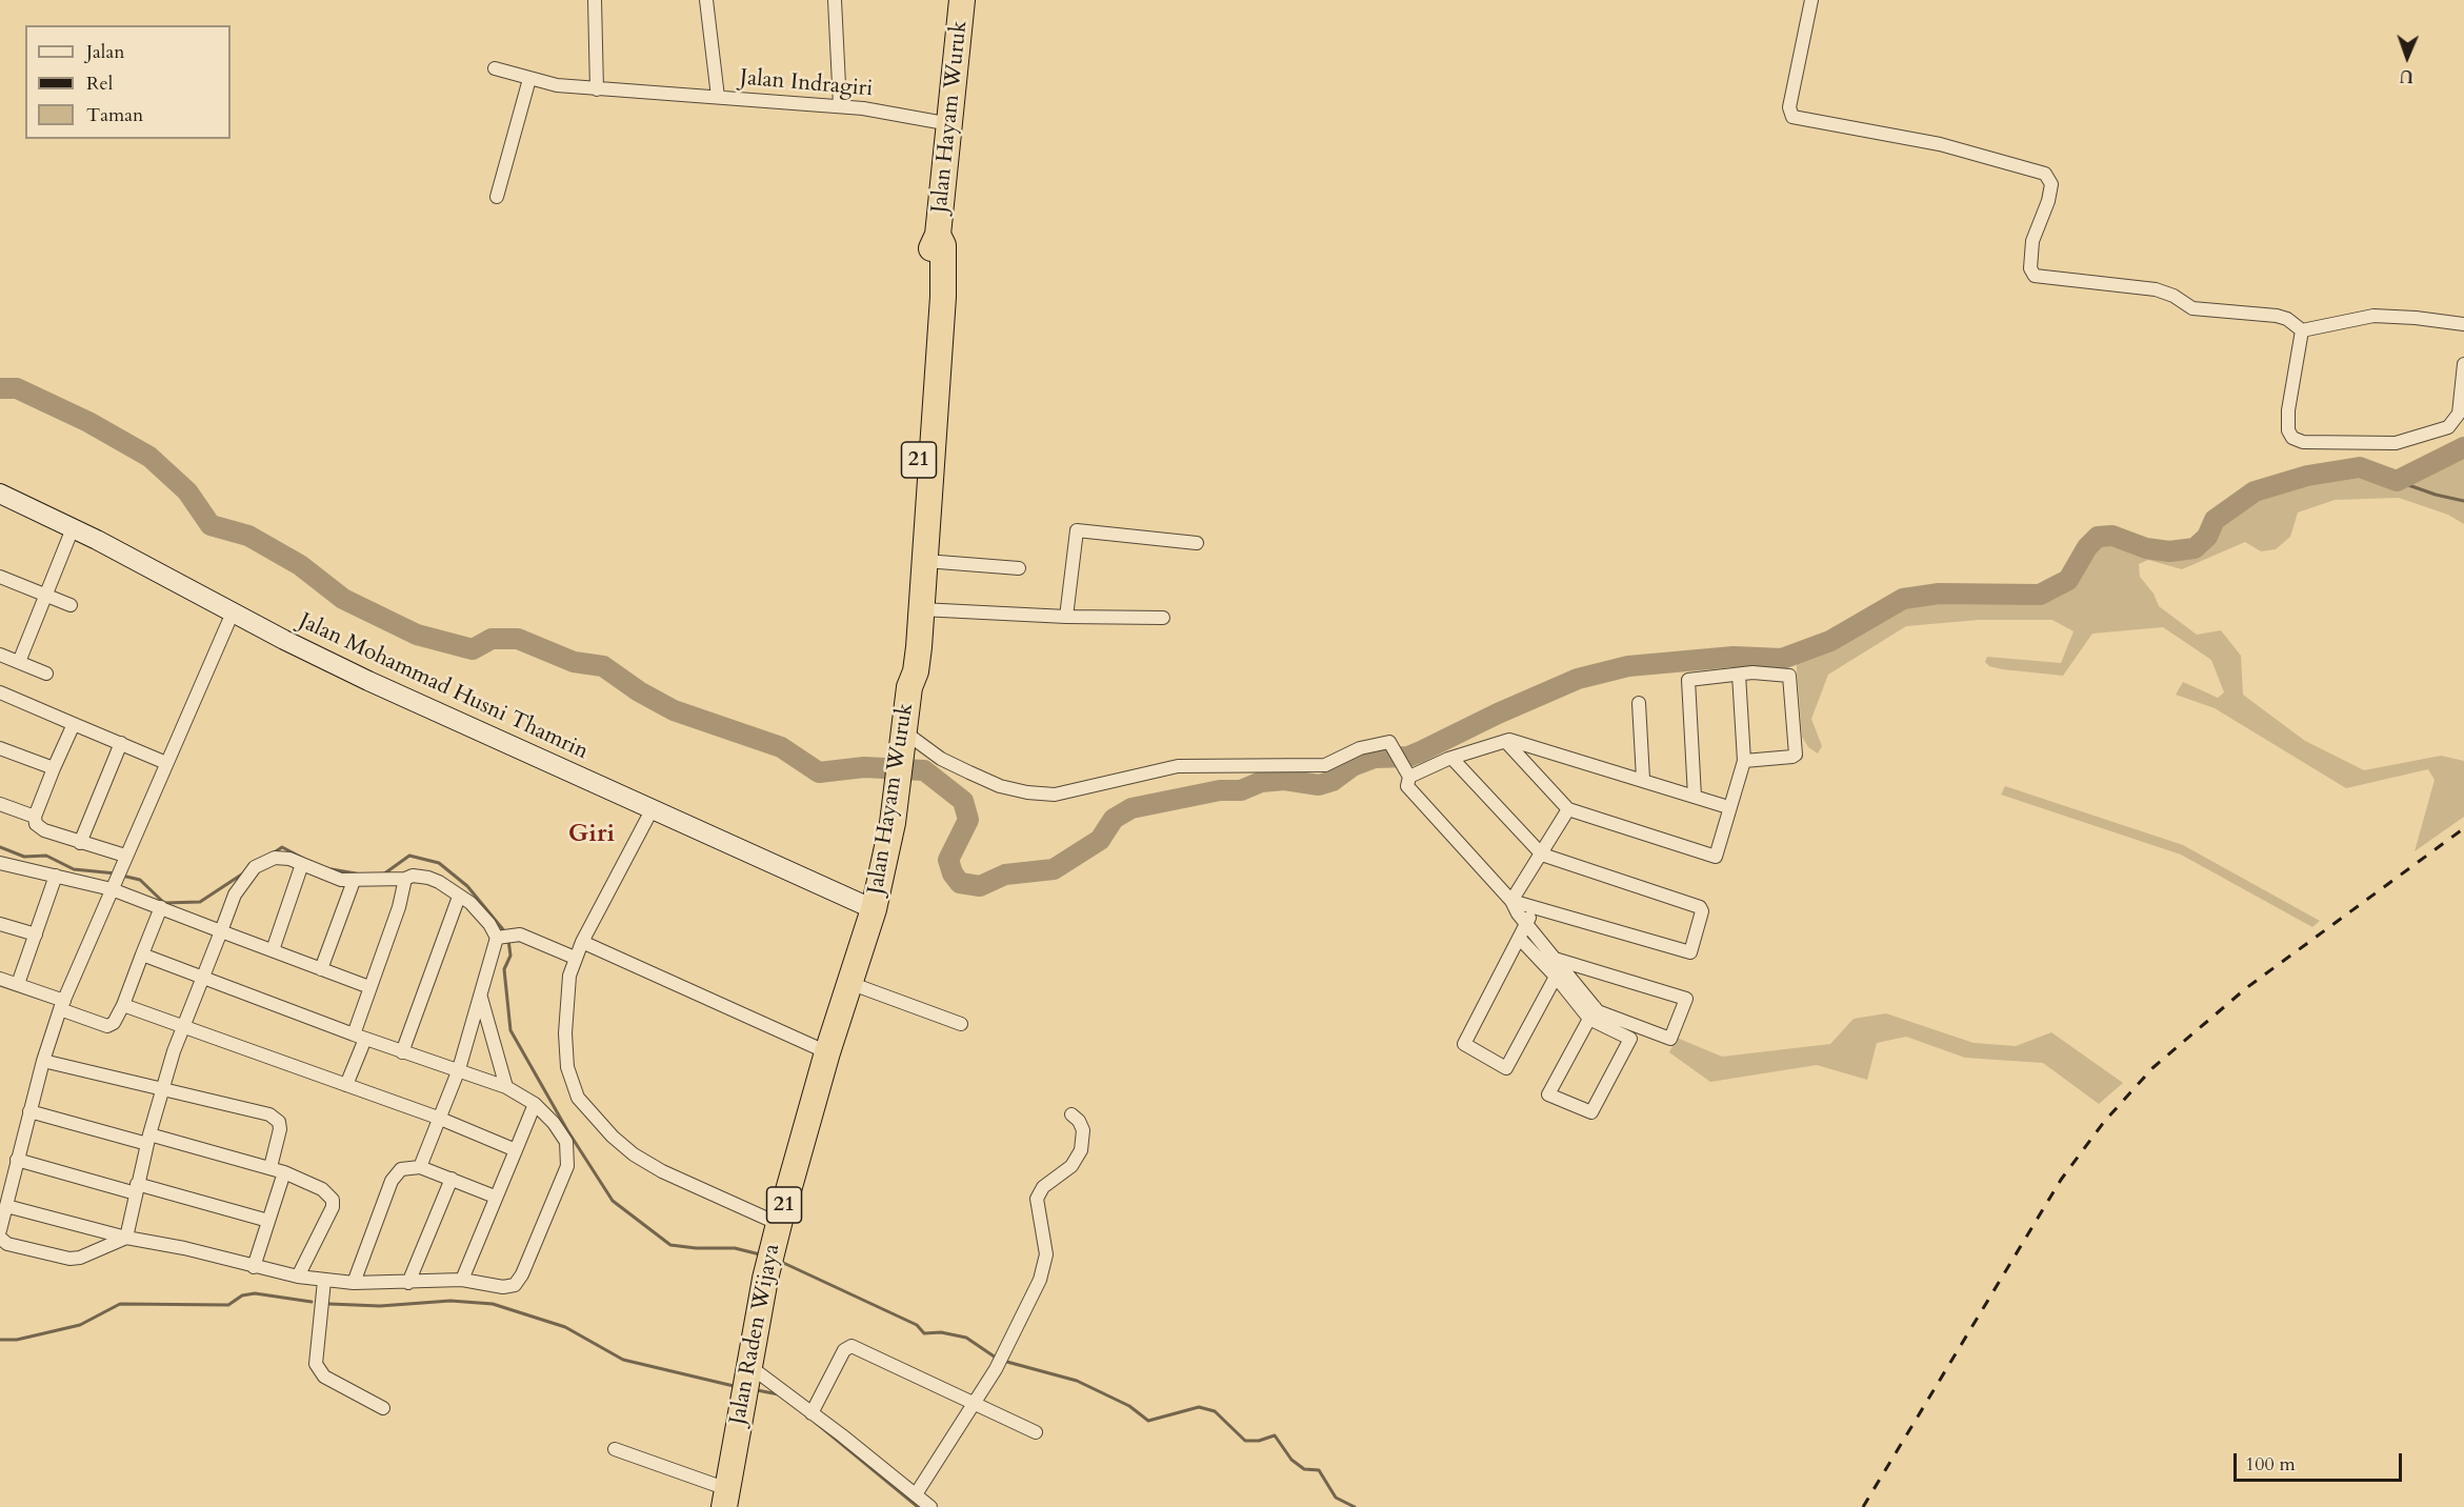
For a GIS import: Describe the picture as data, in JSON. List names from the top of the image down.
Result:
{
  "streets": {
    "highway": ["Jalan Hayam Wuruk", "21", "Jalan Raden Wijaya"],
    "street": ["Jalan Indragiri", "Jalan Mohammad Husni Thamrin"]
  },
  "crossings": [
    ["Jalan Indragiri", "Jalan Hayam Wuruk"],
    ["Jalan Hayam Wuruk", "Jalan Mohammad Husni Thamrin"],
    ["Jalan Hayam Wuruk", "Jalan Raden Wijaya"],
    ["Jalan Mohammad Husni Thamrin", "Jalan Raden Wijaya"]
  ],
  "districts": ["Giri"],
  "legend": ["Jalan", "Rel", "Taman"],
  "scale_bar": "100 m",
  "north": "bottom"
}
